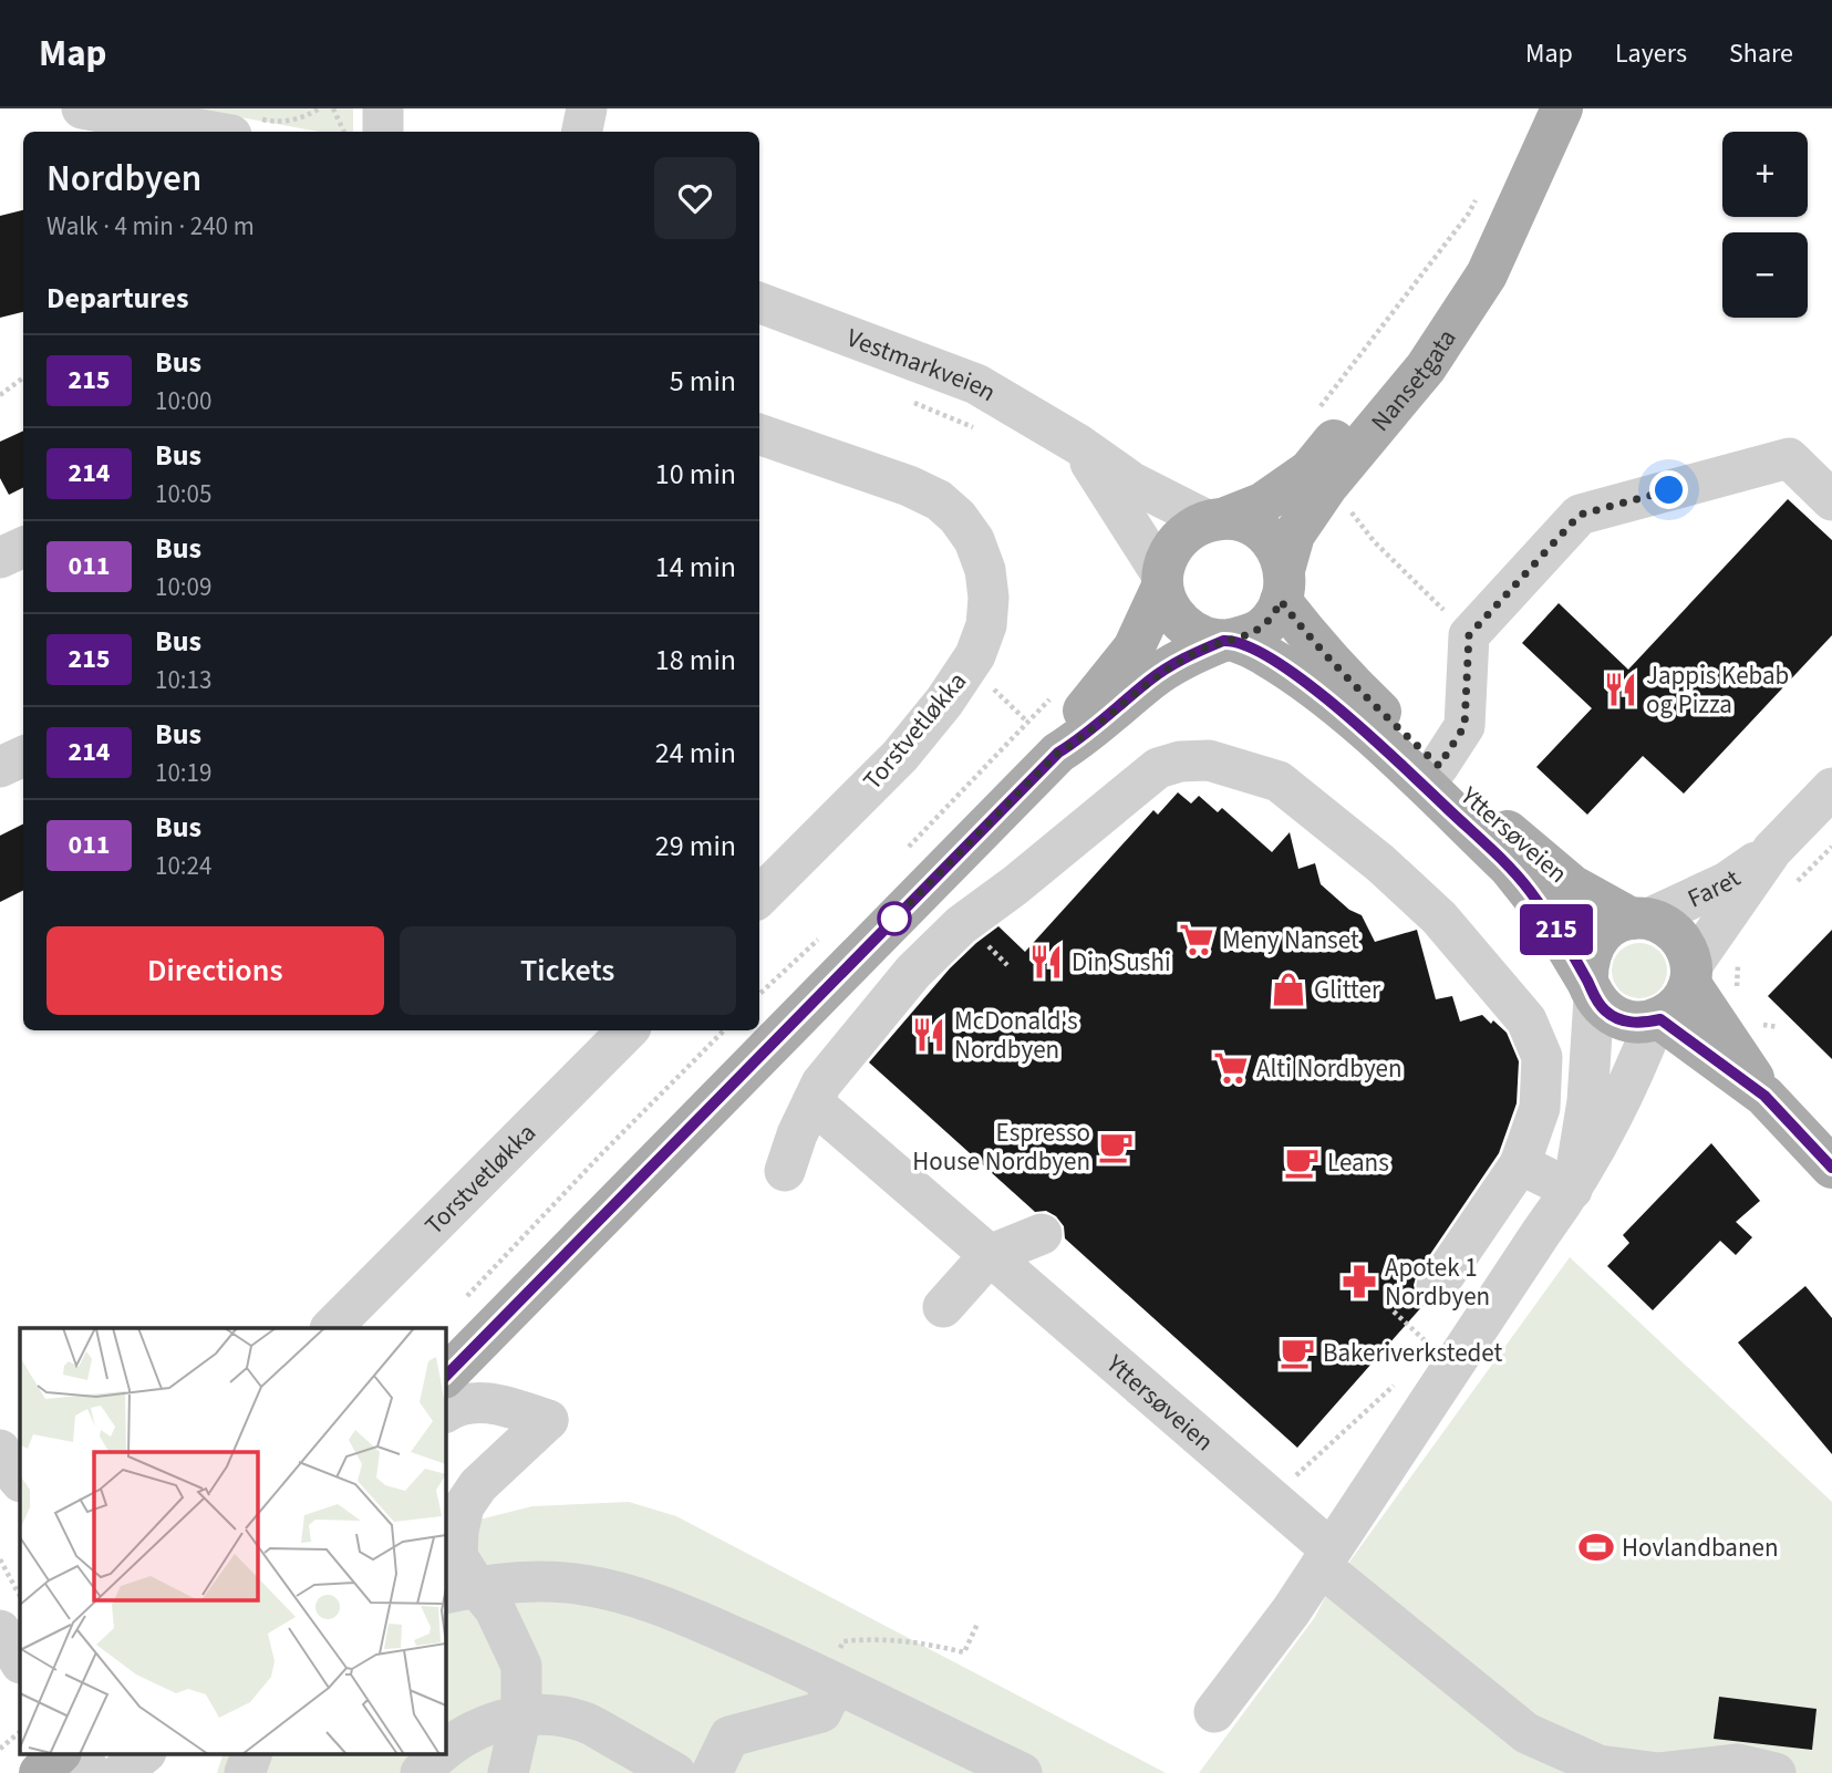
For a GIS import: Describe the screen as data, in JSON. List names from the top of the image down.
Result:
{
  "streets": {
    "main road": ["Nansetgata", "Yttersøveien"],
    "street": ["Vestmarkveien", "Torstvetløkka", "Faret"]
  },
  "crossings": [
    ["Vestmarkveien", "Nansetgata"],
    ["Vestmarkveien", "Yttersøveien"],
    ["Nansetgata", "Yttersøveien"],
    ["Yttersøveien", "Faret"]
  ],
  "places": {
    "restaurant": ["Jappis Kebab og Pizza", "Din Sushi", "McDonald's Nordbyen"],
    "supermarket": ["Meny Nanset", "Alti Nordbyen"],
    "shop": ["Glitter"],
    "cafe": ["Espresso House Nordbyen", "Leans", "Bakeriverkstedet"],
    "pharmacy": ["Apotek 1 Nordbyen"],
    "sports": ["Hovlandbanen"]
  },
  "lines": ["bus line 215"],
  "page": {
    "header": "Map",
    "nav": ["Map", "Layers", "Share"],
    "on_map": "215",
    "map_buttons": ["+", "−"],
    "heading": [
      ["Nordbyen", "Walk · 4 min · 240 m"],
      "Departures"
    ],
    "list": [
      {
        "mark": "215",
        "name": "Bus",
        "note": "10:00",
        "value": "5 min"
      },
      {
        "mark": "214",
        "name": "Bus",
        "note": "10:05",
        "value": "10 min"
      },
      {
        "mark": "011",
        "name": "Bus",
        "note": "10:09",
        "value": "14 min"
      },
      {
        "mark": "215",
        "name": "Bus",
        "note": "10:13",
        "value": "18 min"
      },
      {
        "mark": "214",
        "name": "Bus",
        "note": "10:19",
        "value": "24 min"
      },
      {
        "mark": "011",
        "name": "Bus",
        "note": "10:24",
        "value": "29 min"
      }
    ],
    "buttons": ["Directions", "Tickets"]
  }
}
